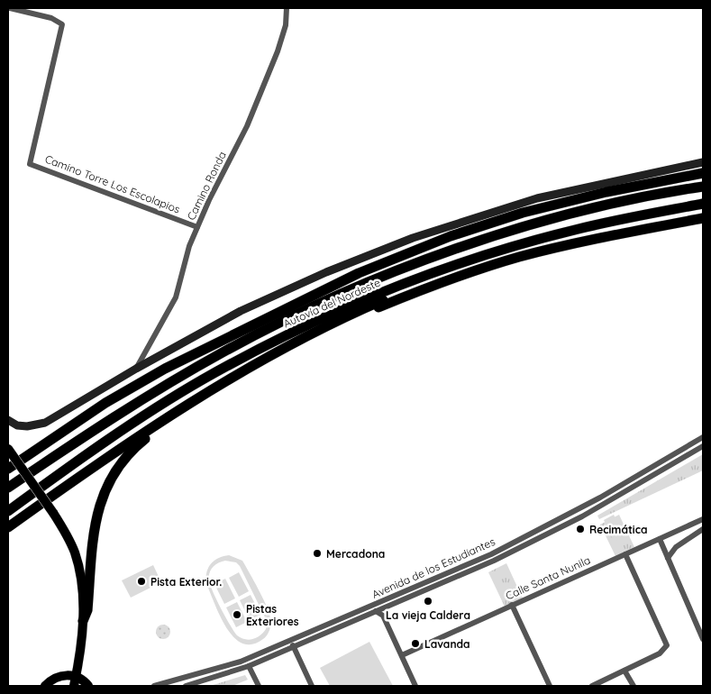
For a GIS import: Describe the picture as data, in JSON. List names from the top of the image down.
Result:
{
  "streets": {
    "highway": ["Autovía del Nordeste"],
    "street": [
      "Camino Torre Los Escolapios",
      "Camino Ronda",
      "Avenida de los Estudiantes",
      "Calle Santa Nunila"
    ]
  },
  "crossings": [
    ["Camino Torre Los Escolapios", "Camino Ronda"]
  ],
  "places": [
    "Recimática",
    "Mercadona",
    "Pista Exterior.",
    "La vieja Caldera",
    "Pistas Exteriores",
    "Lavanda"
  ]
}
